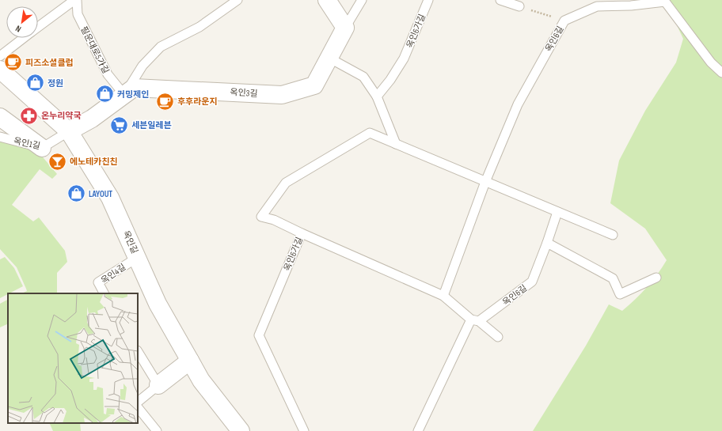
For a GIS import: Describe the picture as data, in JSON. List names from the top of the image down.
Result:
{
  "streets": {
    "street": ["옥인3길", "옥인길"],
    "lane": [
      "옥인6가길",
      "옥인6길",
      "필운대로5가길",
      "옥인1길",
      "옥인4길"
    ]
  },
  "crossings": [
    ["옥인6가길", "옥인6길"],
    ["필운대로5가길", "옥인3길"],
    ["옥인3길", "옥인1길"],
    ["옥인3길", "옥인길"],
    ["옥인1길", "옥인길"],
    ["옥인길", "옥인4길"]
  ],
  "places": {
    "cafe": ["피즈소셜클럽", "후후라운지"],
    "shop": ["정원", "커밍제인", "LAYOUT"],
    "pharmacy": ["온누리약국"],
    "supermarket": ["세븐일레븐"],
    "bar": ["에노테카친친"]
  },
  "north": "bottom left"
}
